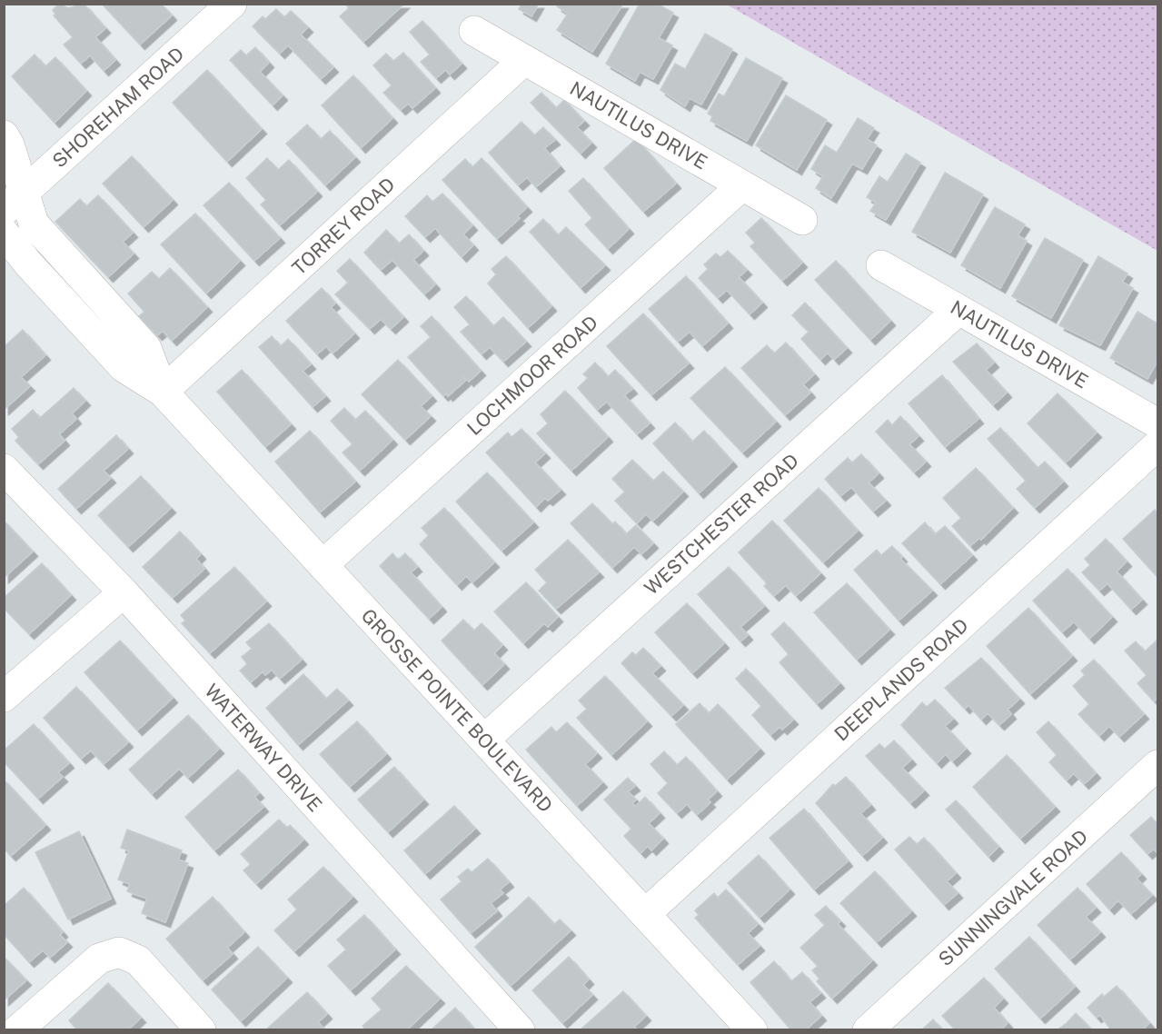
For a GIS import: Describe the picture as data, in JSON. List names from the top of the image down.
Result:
{
  "streets": {
    "street": [
      "SHOREHAM ROAD",
      "NAUTILUS DRIVE",
      "TORREY ROAD",
      "LOCHMOOR ROAD",
      "WESTCHESTER ROAD",
      "DEEPLANDS ROAD",
      "GROSSE POINTE BOULEVARD",
      "WATERWAY DRIVE",
      "SUNNINGVALE ROAD"
    ]
  },
  "crossings": [
    ["SHOREHAM ROAD", "GROSSE POINTE BOULEVARD"],
    ["NAUTILUS DRIVE", "TORREY ROAD"],
    ["NAUTILUS DRIVE", "LOCHMOOR ROAD"],
    ["NAUTILUS DRIVE", "WESTCHESTER ROAD"],
    ["TORREY ROAD", "GROSSE POINTE BOULEVARD"],
    ["LOCHMOOR ROAD", "GROSSE POINTE BOULEVARD"],
    ["WESTCHESTER ROAD", "GROSSE POINTE BOULEVARD"],
    ["DEEPLANDS ROAD", "GROSSE POINTE BOULEVARD"]
  ]
}
